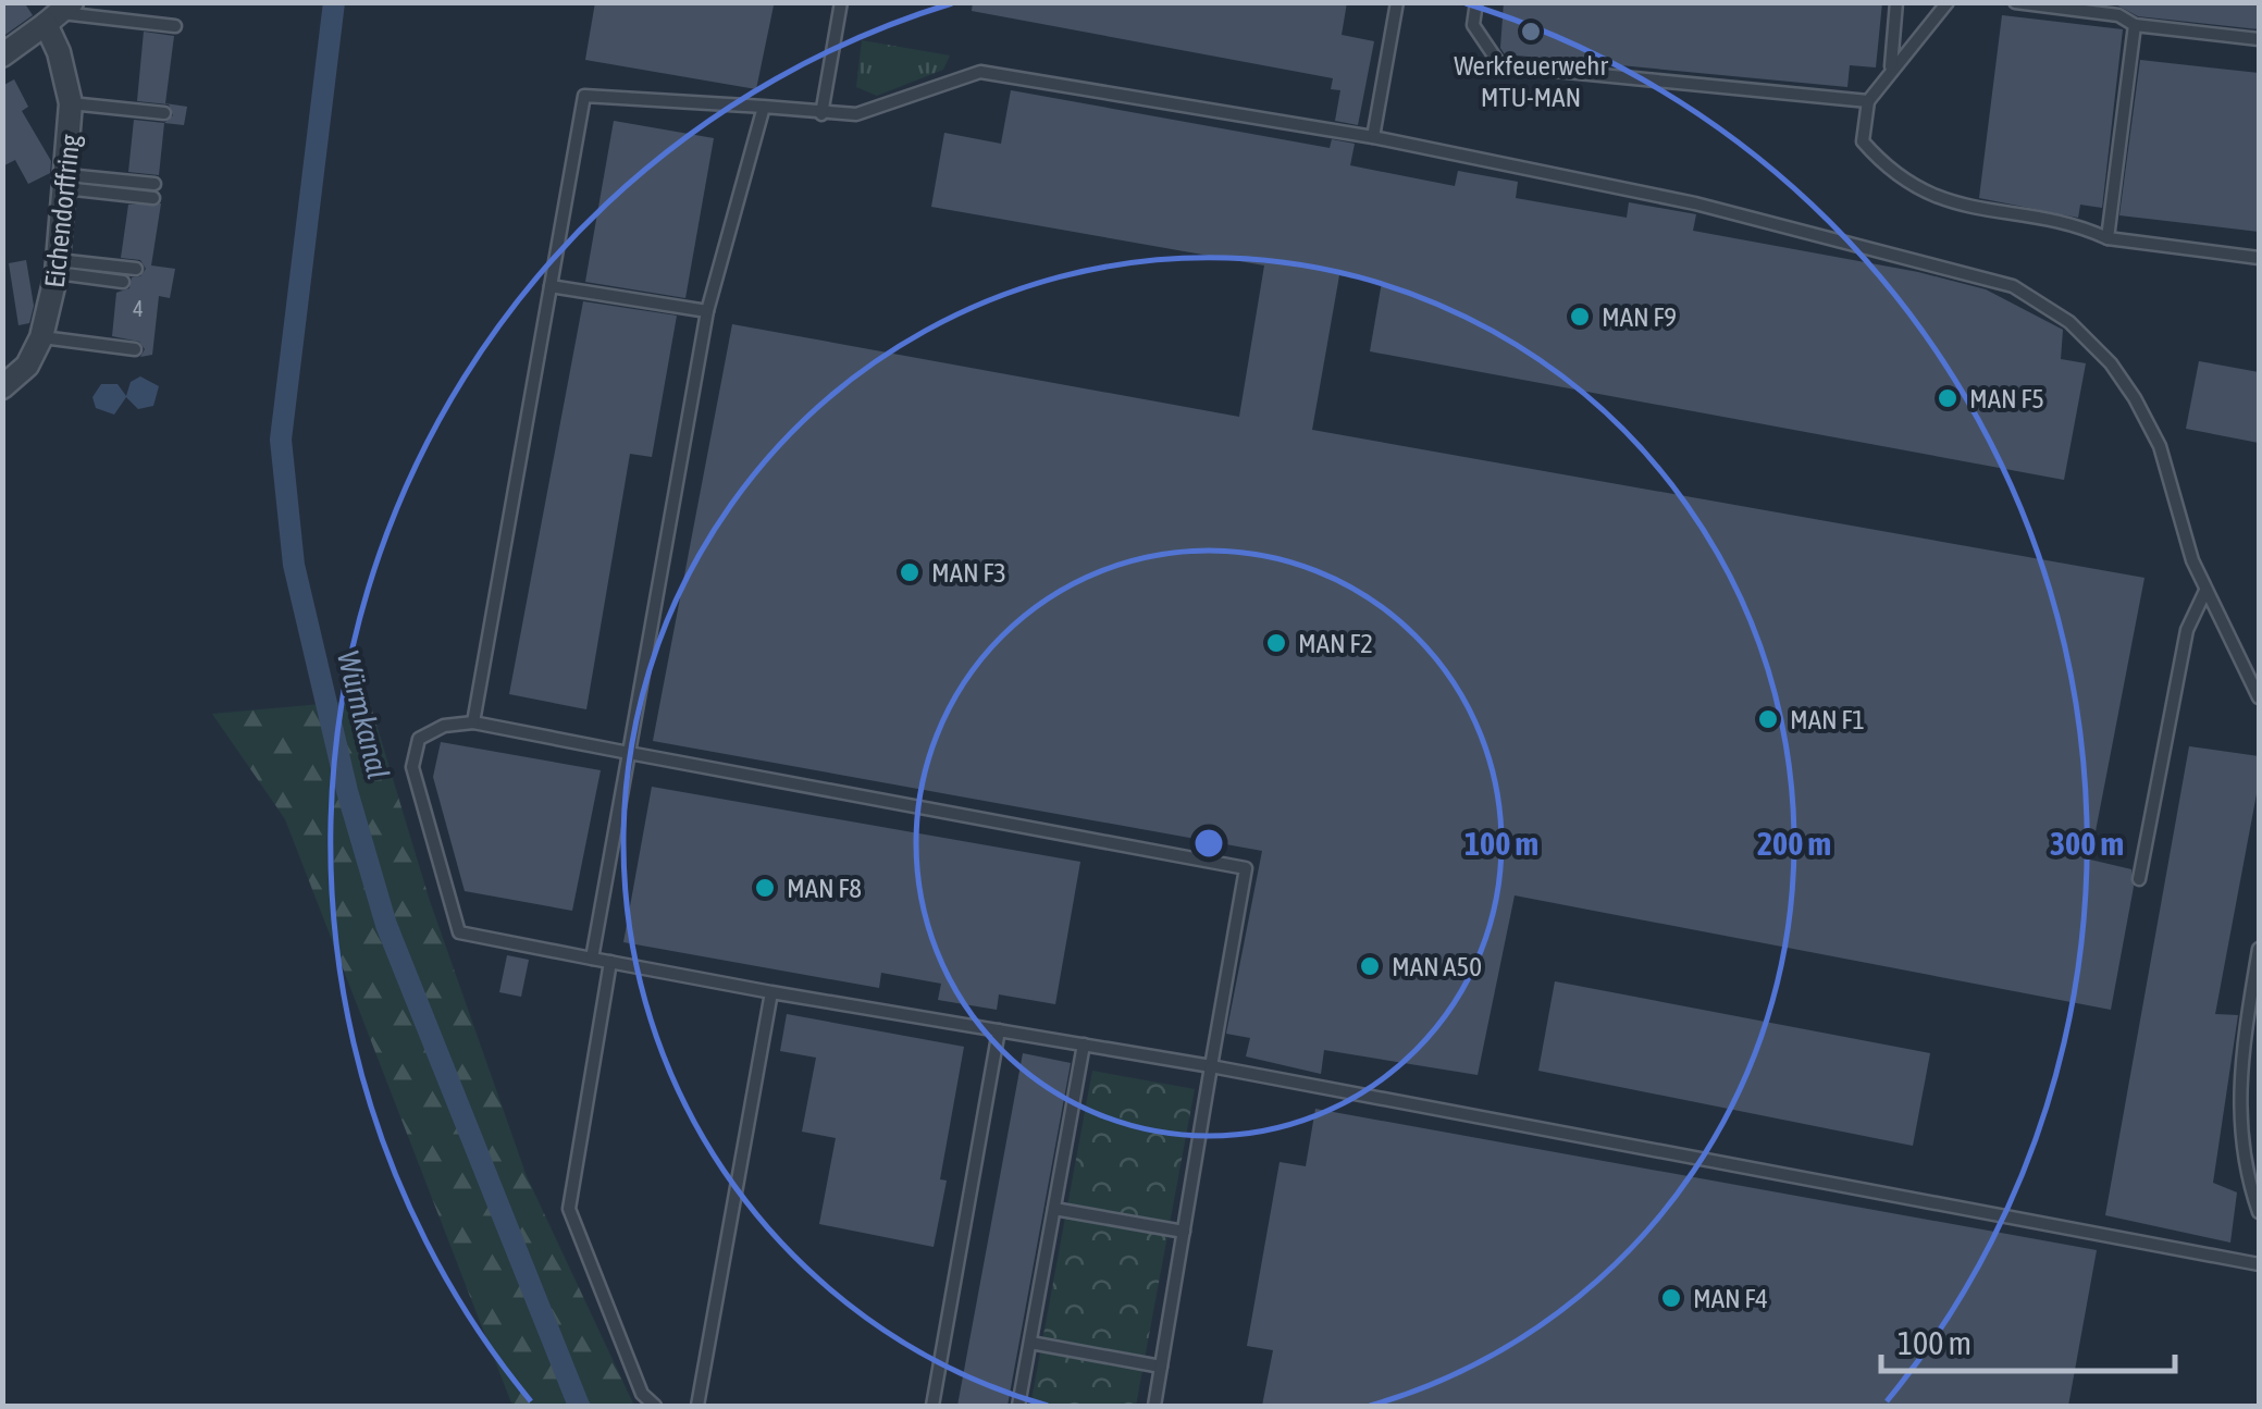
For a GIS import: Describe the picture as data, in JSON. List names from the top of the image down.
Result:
{
  "streets": {
    "street": ["Eichendorffring"]
  },
  "water": ["Würmkanal"],
  "places": [
    "Werkfeuerwehr MTU-MAN",
    "MAN F9",
    "MAN F5",
    "MAN F3",
    "MAN F2",
    "MAN F1",
    "MAN F8",
    "MAN A50",
    "MAN F4"
  ],
  "house_numbers": ["4"],
  "scale_bar": "100 m",
  "rings": ["100 m", "200 m", "300 m"]
}
